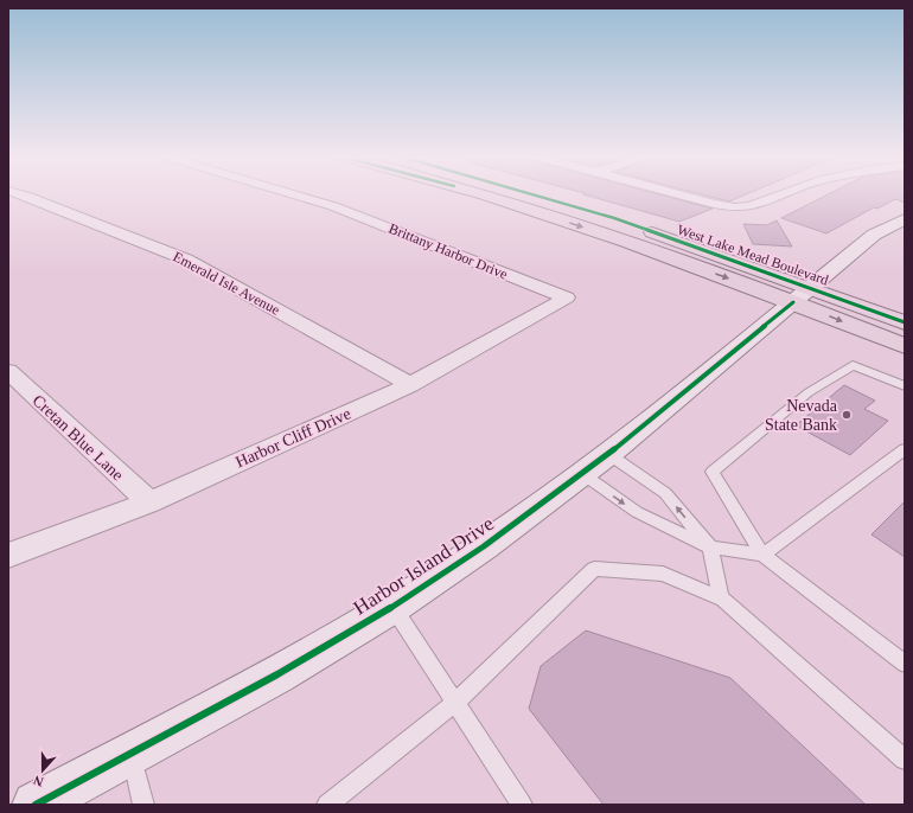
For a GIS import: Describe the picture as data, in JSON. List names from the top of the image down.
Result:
{
  "streets": {
    "main road": ["West Lake Mead Boulevard"],
    "street": [
      "Brittany Harbor Drive",
      "Emerald Isle Avenue",
      "Cretan Blue Lane",
      "Harbor Cliff Drive",
      "Harbor Island Drive"
    ]
  },
  "crossings": [
    ["Brittany Harbor Drive", "Harbor Cliff Drive"],
    ["West Lake Mead Boulevard", "Harbor Island Drive"],
    ["Emerald Isle Avenue", "Harbor Cliff Drive"],
    ["Cretan Blue Lane", "Harbor Cliff Drive"]
  ],
  "places": ["Nevada State Bank"],
  "north": "bottom"
}
